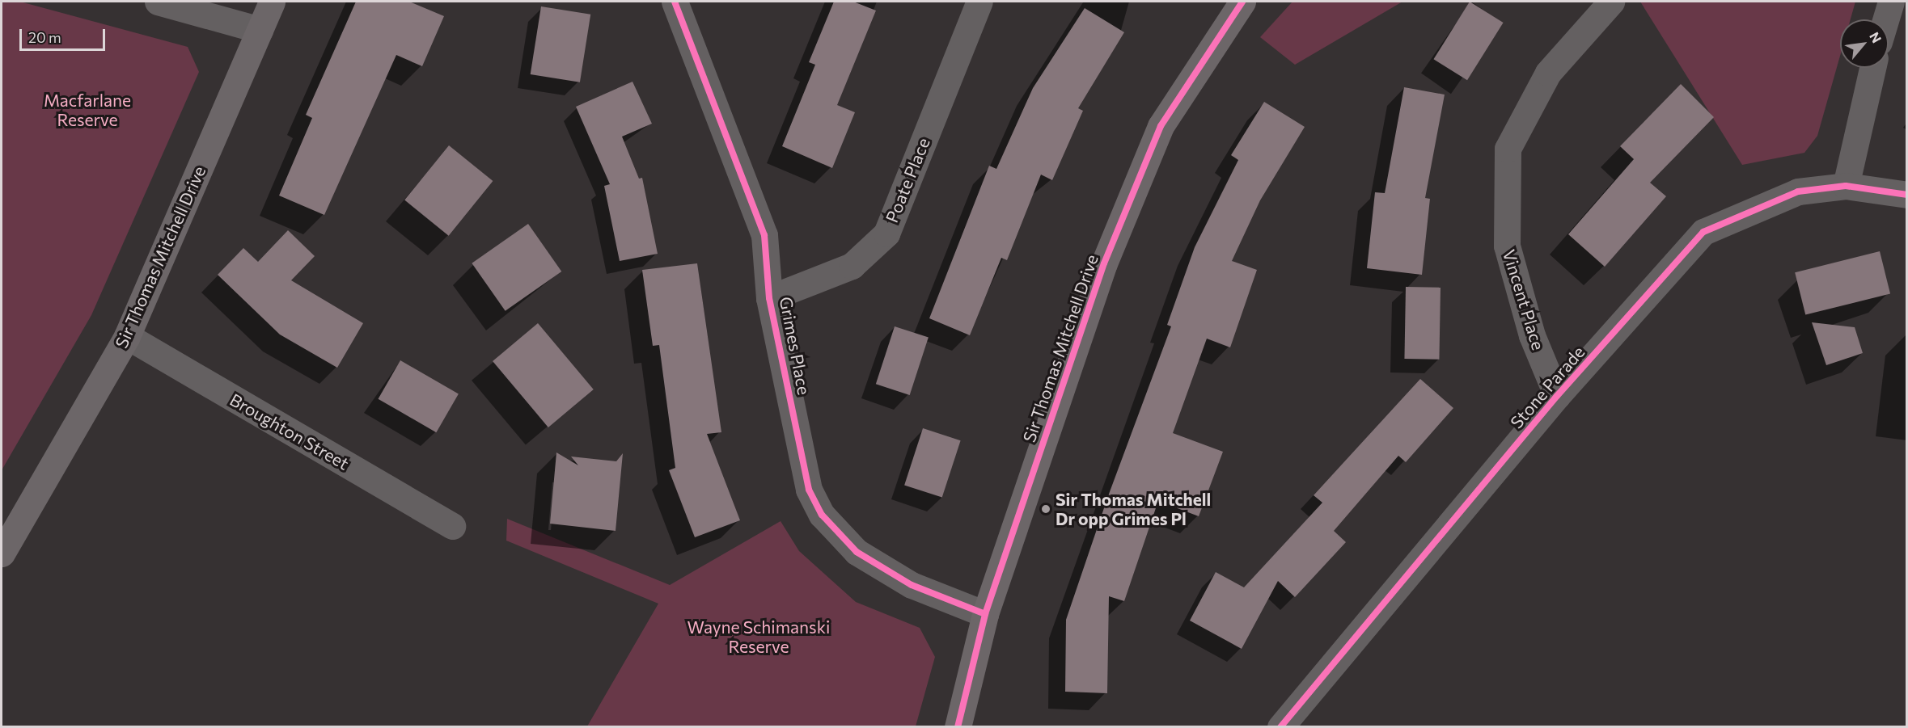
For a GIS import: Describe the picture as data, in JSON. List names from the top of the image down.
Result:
{
  "streets": {
    "street": [
      "Poate Place",
      "Sir Thomas Mitchell Drive",
      "Vincent Place",
      "Grimes Place",
      "Stone Parade",
      "Broughton Street"
    ]
  },
  "crossings": [
    ["Poate Place", "Grimes Place"],
    ["Sir Thomas Mitchell Drive", "Grimes Place"],
    ["Sir Thomas Mitchell Drive", "Broughton Street"],
    ["Vincent Place", "Stone Parade"]
  ],
  "parks": ["Macfarlane Reserve", "Wayne Schimanski Reserve"],
  "places": ["Sir Thomas Mitchell Dr opp Grimes Pl"],
  "scale_bar": "20 m",
  "north": "top right"
}
